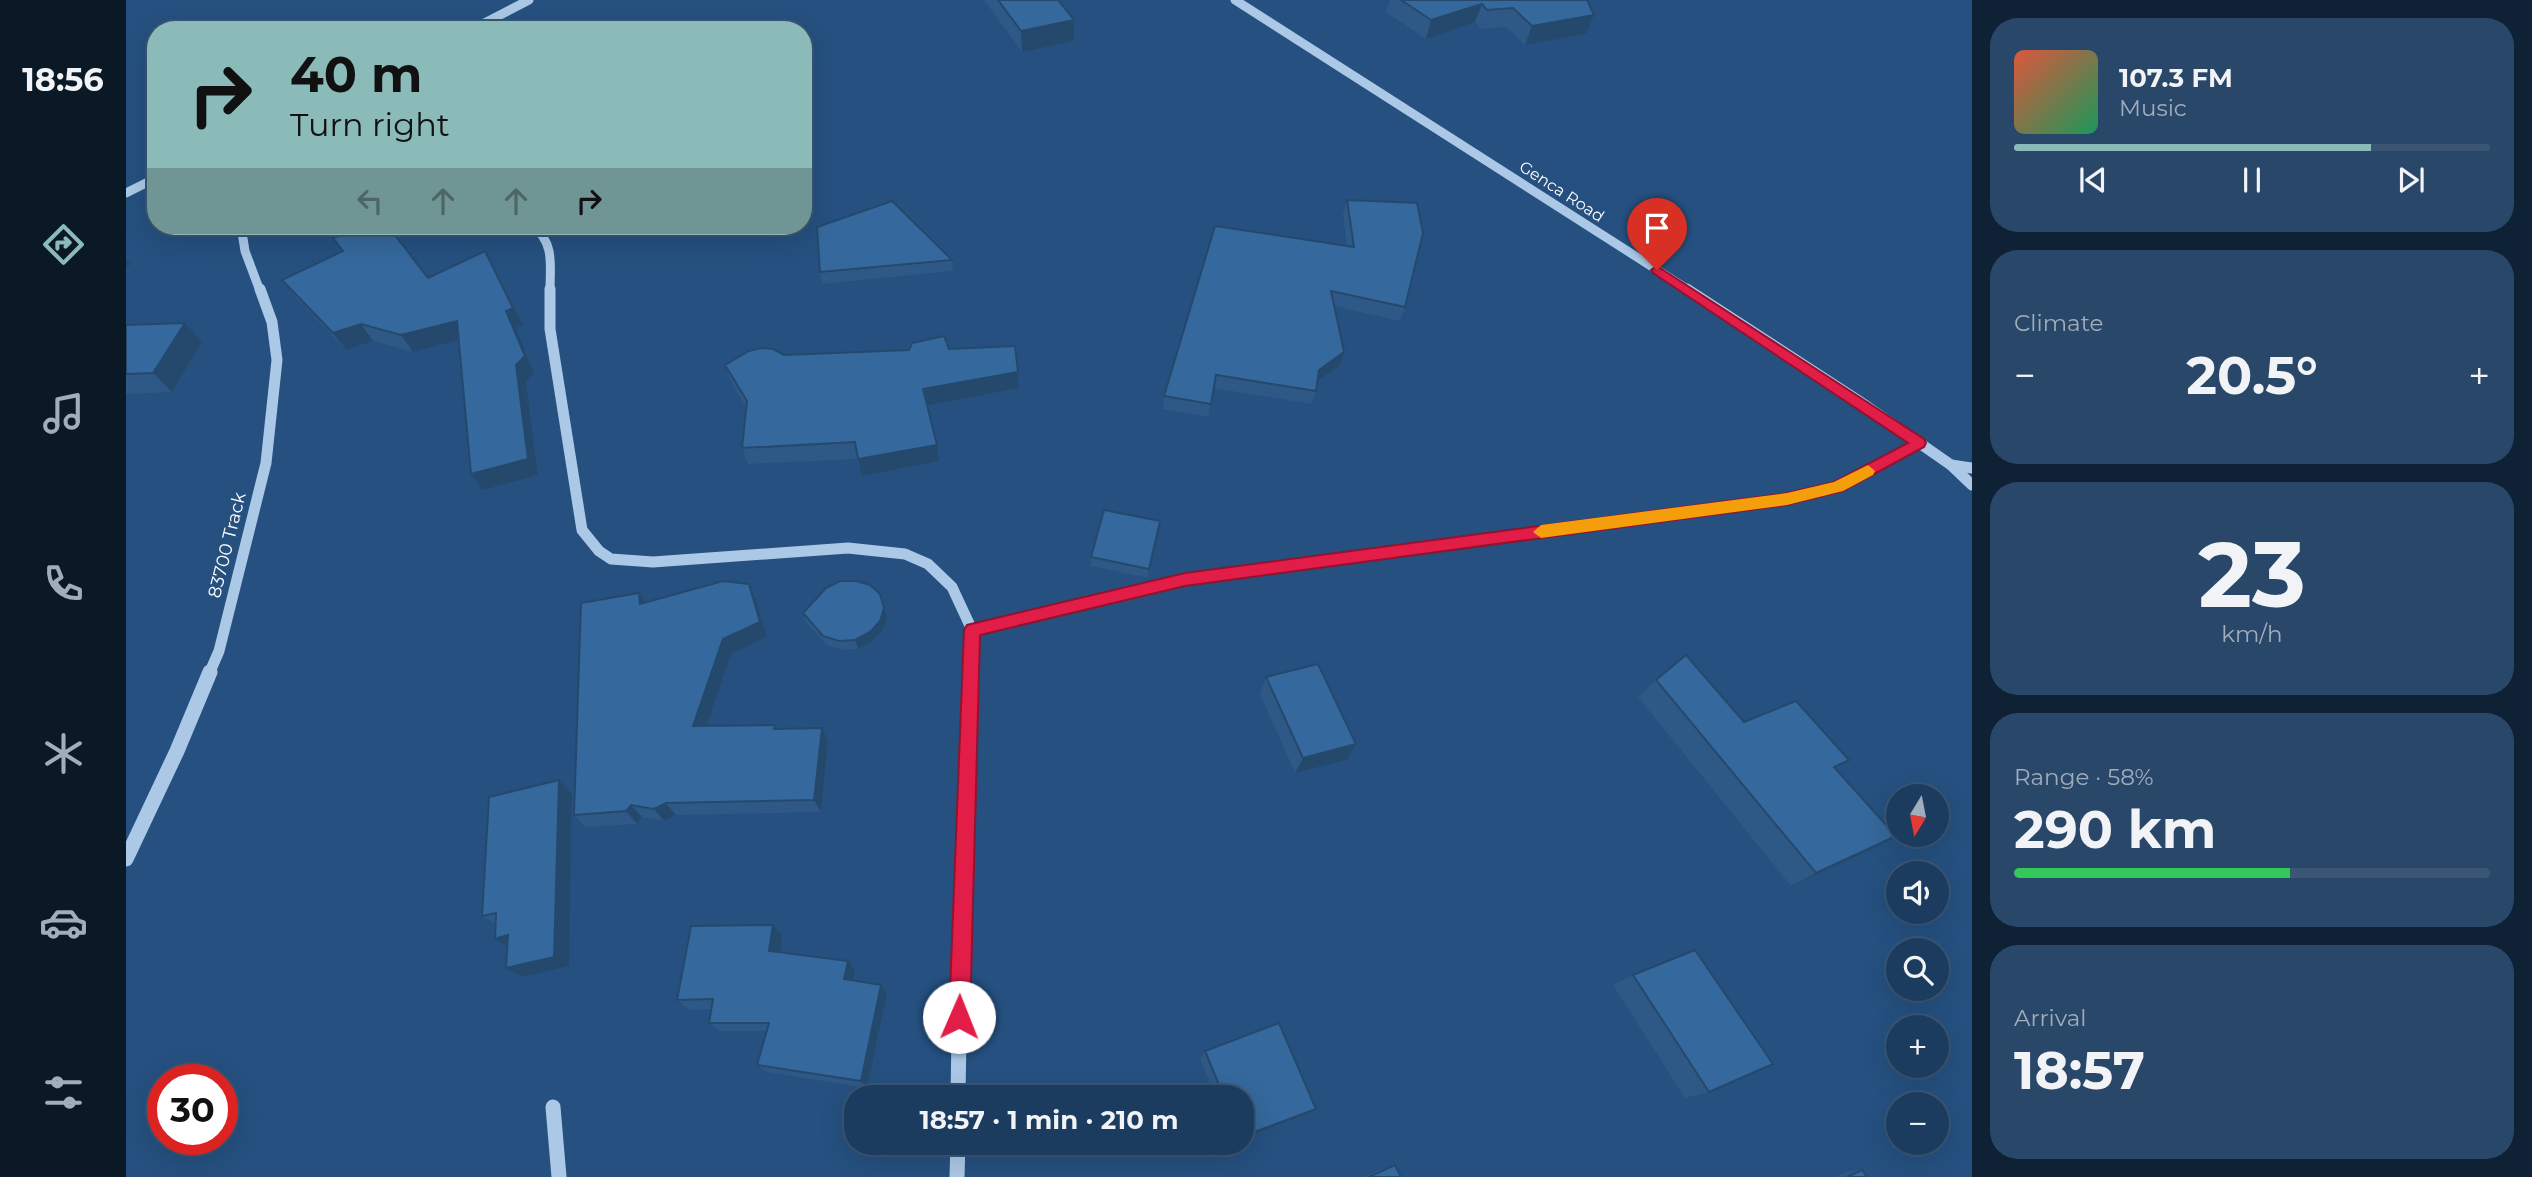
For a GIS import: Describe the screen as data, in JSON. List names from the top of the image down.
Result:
{
  "streets": {
    "street": ["Genca Road", "83700 Track"]
  },
  "north": "bottom",
  "page": {
    "tabs": "18:56",
    "turn": ["40 m", "Turn right"],
    "song": ["107.3 FM", "Music"],
    "tile": [
      "Climate",
      ["23", "km/h"],
      ["Range · 58%", "290 km"],
      ["Arrival", "18:57"]
    ],
    "heat": ["−", "20.5°", "+"],
    "map_buttons": ["+", "−"],
    "limit": "30",
    "trip": "18:57 · 1 min · 210 m"
  }
}
